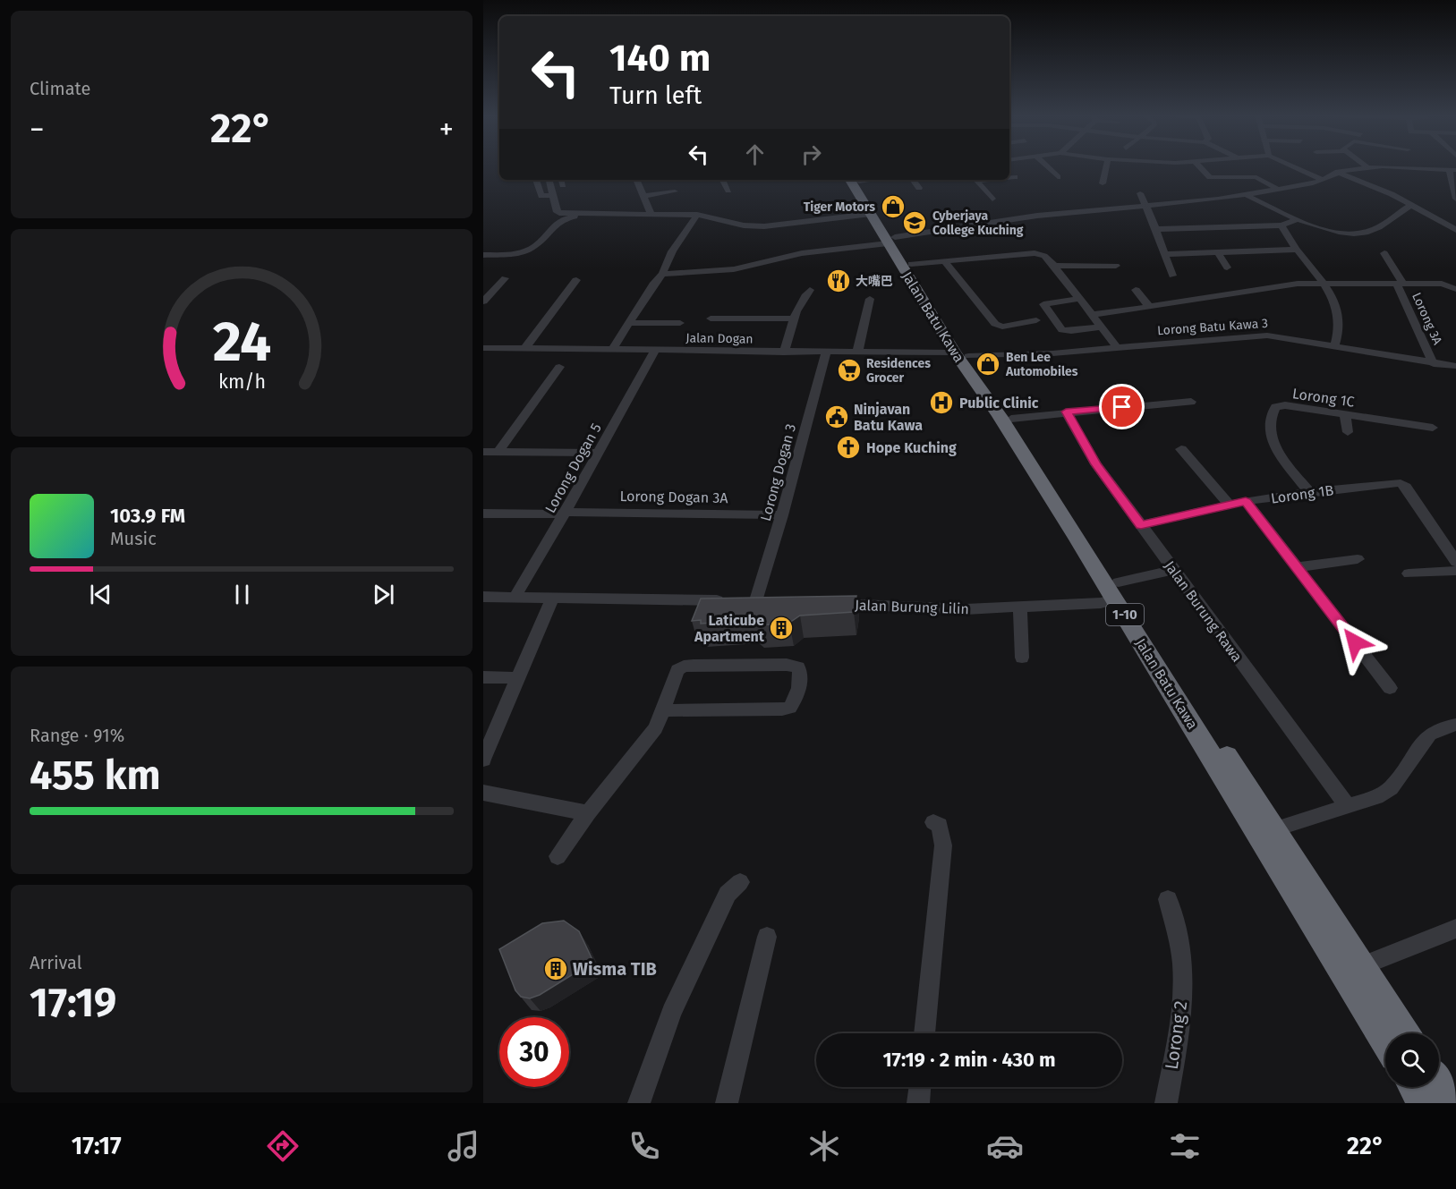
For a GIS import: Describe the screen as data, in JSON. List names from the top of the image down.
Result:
{
  "streets": {
    "highway": ["Jalan Batu Kawa", "1-10"],
    "street": [
      "Lorong 3A",
      "Lorong Batu Kawa 3",
      "Jalan Dogan",
      "Lorong 1C",
      "Lorong Dogan 5",
      "Lorong Dogan 3",
      "Lorong 1B",
      "Lorong Dogan 3A",
      "Jalan Burung Lilin",
      "Jalan Burung Rawa",
      "Lorong 2"
    ]
  },
  "crossings": [
    ["Jalan Batu Kawa", "Lorong Batu Kawa 3"],
    ["Jalan Batu Kawa", "Jalan Dogan"],
    ["Jalan Batu Kawa", "Jalan Burung Lilin"],
    ["Lorong 3A", "Lorong Batu Kawa 3"],
    ["Lorong Batu Kawa 3", "Jalan Dogan"],
    ["Jalan Dogan", "Lorong Dogan 5"],
    ["Jalan Dogan", "Lorong Dogan 3"],
    ["Lorong 1C", "Lorong 1B"],
    ["Lorong Dogan 5", "Lorong Dogan 3A"],
    ["Lorong Dogan 3", "Lorong Dogan 3A"],
    ["Jalan Burung Lilin", "Jalan Burung Rawa"]
  ],
  "places": {
    "shop": ["Tiger Motors", "Ben Lee Automobiles"],
    "school or university": ["Cyberjaya College Kuching"],
    "restaurant": ["大嘴巴"],
    "supermarket": ["Residences Grocer"],
    "hospital": ["Public Clinic"],
    "public building": ["Ninjavan Batu Kawa"],
    "church": ["Hope Kuching"],
    "building": ["Laticube Apartment", "Wisma TIB"]
  },
  "page": {
    "tile": [
      "Climate",
      ["Range · 91%", "455 km"],
      ["Arrival", "17:19"]
    ],
    "turn": ["140 m", "Turn left"],
    "heat": ["−", "22°", "+"],
    "song": ["103.9 FM", "Music"],
    "limit": "30",
    "trip": "17:19 · 2 min · 430 m",
    "tabs": ["17:17", "22°"],
    "gauge": ["24", "km/h"]
  }
}
